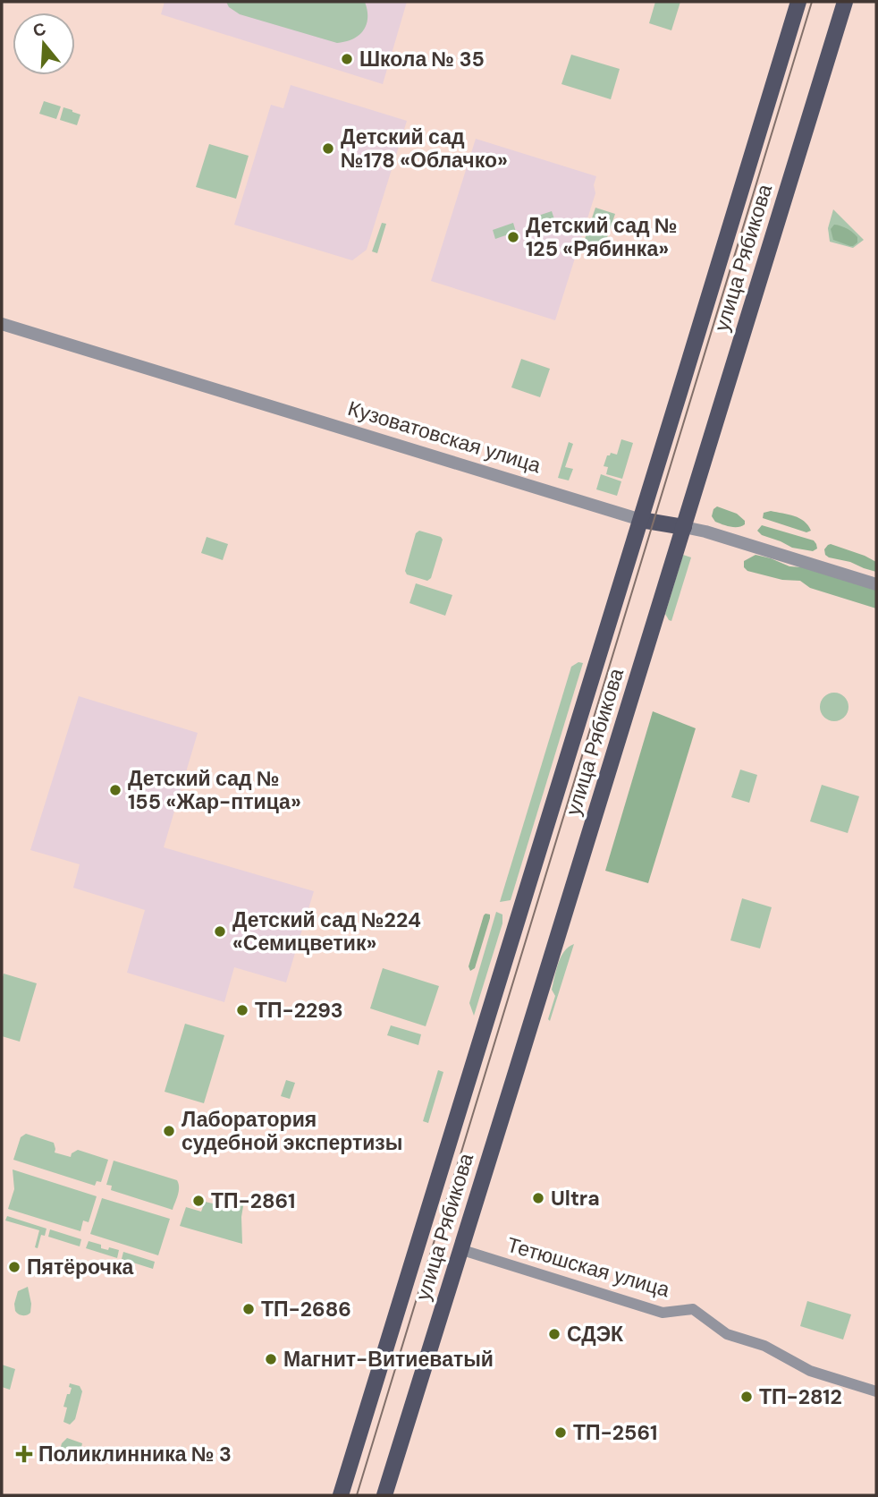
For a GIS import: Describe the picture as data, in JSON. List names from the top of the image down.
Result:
{
  "streets": {
    "main road": ["улица Рябикова", "Кузоватовская улица"],
    "street": ["Тетюшская улица"]
  },
  "crossings": [
    ["улица Рябикова", "Кузоватовская улица"],
    ["улица Рябикова", "Тетюшская улица"]
  ],
  "places": {
    "other": [
      "Школа № 35",
      "Детский сад №178 «Облачко»",
      "Детский сад № 125 «Рябинка»",
      "Детский сад № 155 «Жар-птица»",
      "Детский сад №224 «Семицветик»",
      "ТП-2293",
      "Лаборатория судебной экспертизы",
      "Ultra",
      "ТП-2861",
      "Пятёрочка",
      "ТП-2686",
      "СДЭК",
      "Магнит-Витиеватый",
      "ТП-2812",
      "ТП-2561"
    ],
    "health": ["Поликлинника № 3"]
  },
  "north": "top"
}
